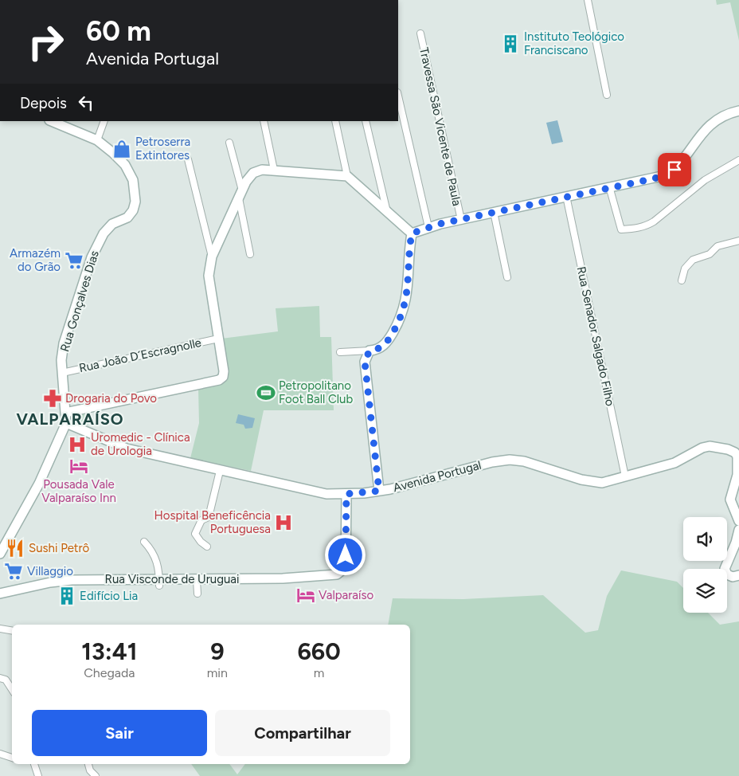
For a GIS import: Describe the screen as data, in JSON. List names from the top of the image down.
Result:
{
  "streets": {
    "street": [
      "Travessa São Vicente de Paula",
      "Rua Gonçalves Dias",
      "Rua Senador Salgado Filho",
      "Rua João D´Escragnolle",
      "Avenida Portugal",
      "Rua Visconde de Uruguai"
    ]
  },
  "crossings": [
    ["Rua Gonçalves Dias", "Rua João D´Escragnolle"],
    ["Rua Gonçalves Dias", "Avenida Portugal"],
    ["Rua Senador Salgado Filho", "Avenida Portugal"],
    ["Avenida Portugal", "Rua Visconde de Uruguai"]
  ],
  "districts": ["VALPARAÍSO"],
  "places": {
    "building": ["Instituto Teológico Franciscano", "Edifício Lia"],
    "shop": ["Petroserra Extintores"],
    "supermarket": ["Armazém do Grão", "Villaggio"],
    "sports": ["Petropolitano Foot Ball Club"],
    "pharmacy": ["Drogaria do Povo"],
    "hospital": ["Uromedic - Clínica de Urologia", "Hospital Beneficência Portuguesa"],
    "hotel": ["Pousada Vale Valparaíso Inn", "Valparaíso"],
    "restaurant": ["Sushi Petrô"]
  },
  "page": {
    "turn": ["60 m", "Avenida Portugal"],
    "then": "Depois",
    "eta": [
      "13:41",
      "Chegada",
      "9",
      "min",
      "660",
      "m"
    ],
    "buttons": ["Sair", "Compartilhar"]
  }
}
